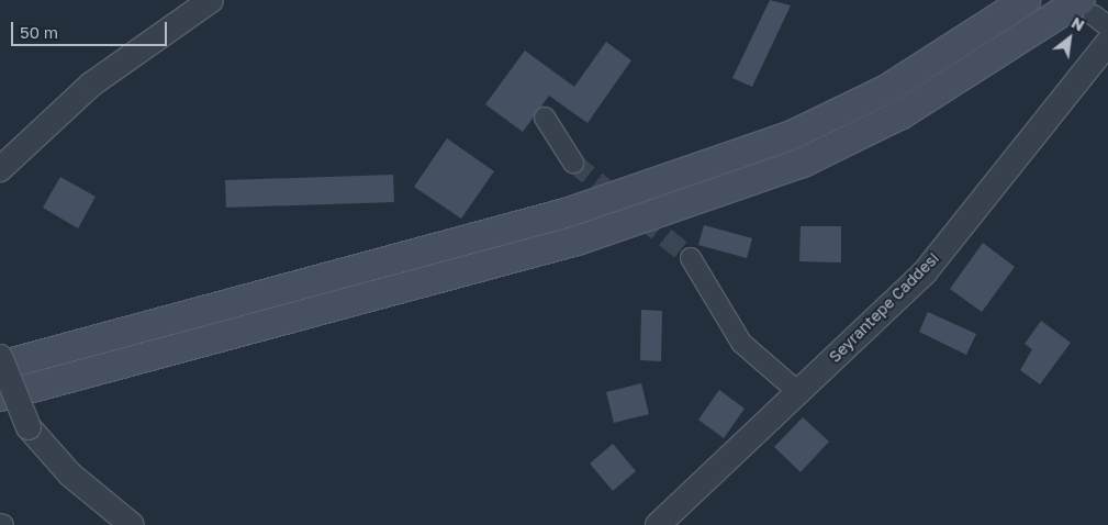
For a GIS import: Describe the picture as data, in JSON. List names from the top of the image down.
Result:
{
  "streets": {
    "street": ["Seyrantepe Caddesi"]
  },
  "scale_bar": "50 m",
  "north": "top right"
}
